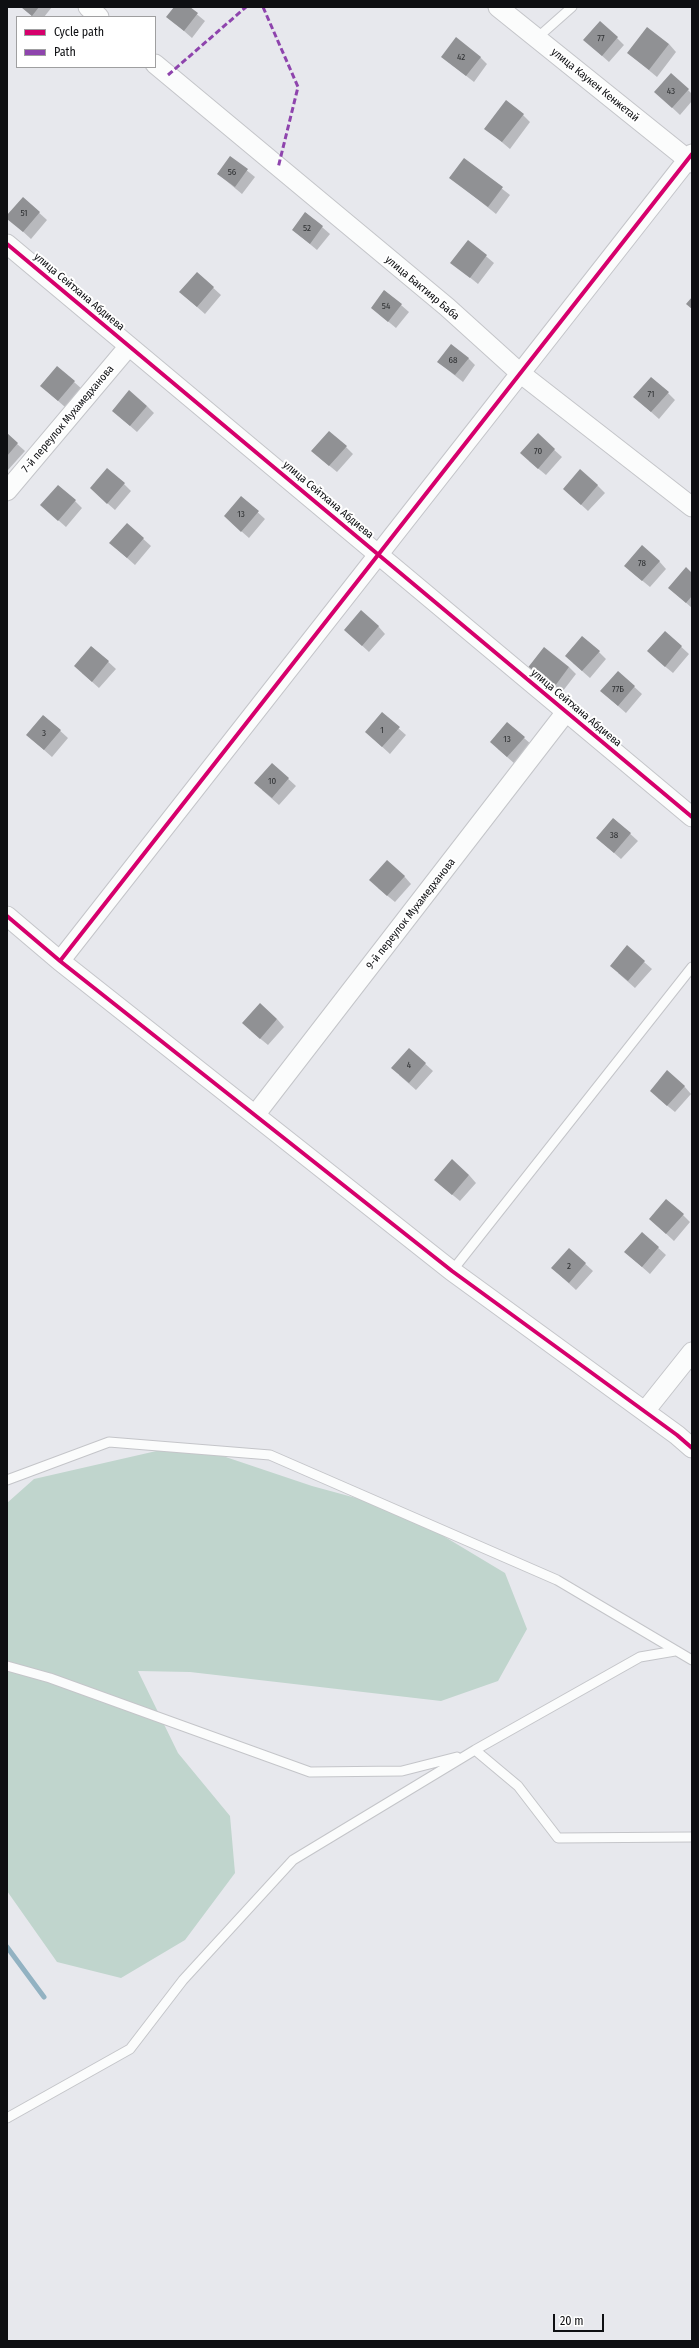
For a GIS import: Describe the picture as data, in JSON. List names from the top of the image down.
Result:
{
  "streets": {
    "street": [
      "улица Каукен Кенжетай",
      "улица Бактияр Баба",
      "улица Сейтхана Абдиева",
      "7-й переулок Мухамедханова",
      "9-й переулок Мухамедханова"
    ]
  },
  "crossings": [
    ["улица Сейтхана Абдиева", "7-й переулок Мухамедханова"],
    ["улица Сейтхана Абдиева", "9-й переулок Мухамедханова"]
  ],
  "house_numbers": [
    "77",
    "42",
    "43",
    "56",
    "51",
    "52",
    "54",
    "68",
    "71",
    "70",
    "13",
    "78",
    "77Б",
    "1",
    "3",
    "13",
    "10",
    "38",
    "4",
    "2"
  ],
  "legend": ["Cycle path", "Path"],
  "scale_bar": "20 m"
}
